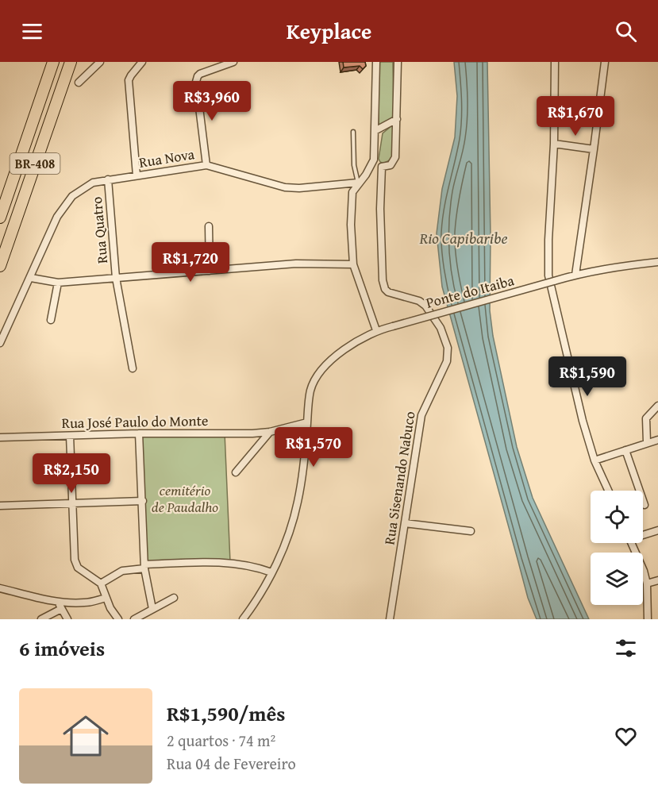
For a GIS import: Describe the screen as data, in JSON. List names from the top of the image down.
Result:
{
  "streets": {
    "highway": ["BR-408"],
    "street": [
      "Rua Nova",
      "Rua Quatro",
      "Ponte do Itaiba",
      "Rua José Paulo do Monte",
      "Rua Sisenando Nabuco"
    ]
  },
  "crossings": [
    ["Rua Nova", "Rua Quatro"],
    ["Ponte do Itaiba", "Rua José Paulo do Monte"]
  ],
  "water": ["Rio Capibaribe"],
  "parks": ["cemitério de Paudalho"],
  "page": {
    "header": "Keyplace",
    "price": [
      "R$3,960",
      "R$1,670",
      "R$1,720",
      "R$1,590",
      "R$1,570",
      "R$2,150"
    ],
    "heading": "6 imóveis",
    "list": [
      {
        "name": "R$1,590/mês",
        "note": "2 quartos · 74 m² · Rua 04 de Fevereiro"
      }
    ]
  }
}
